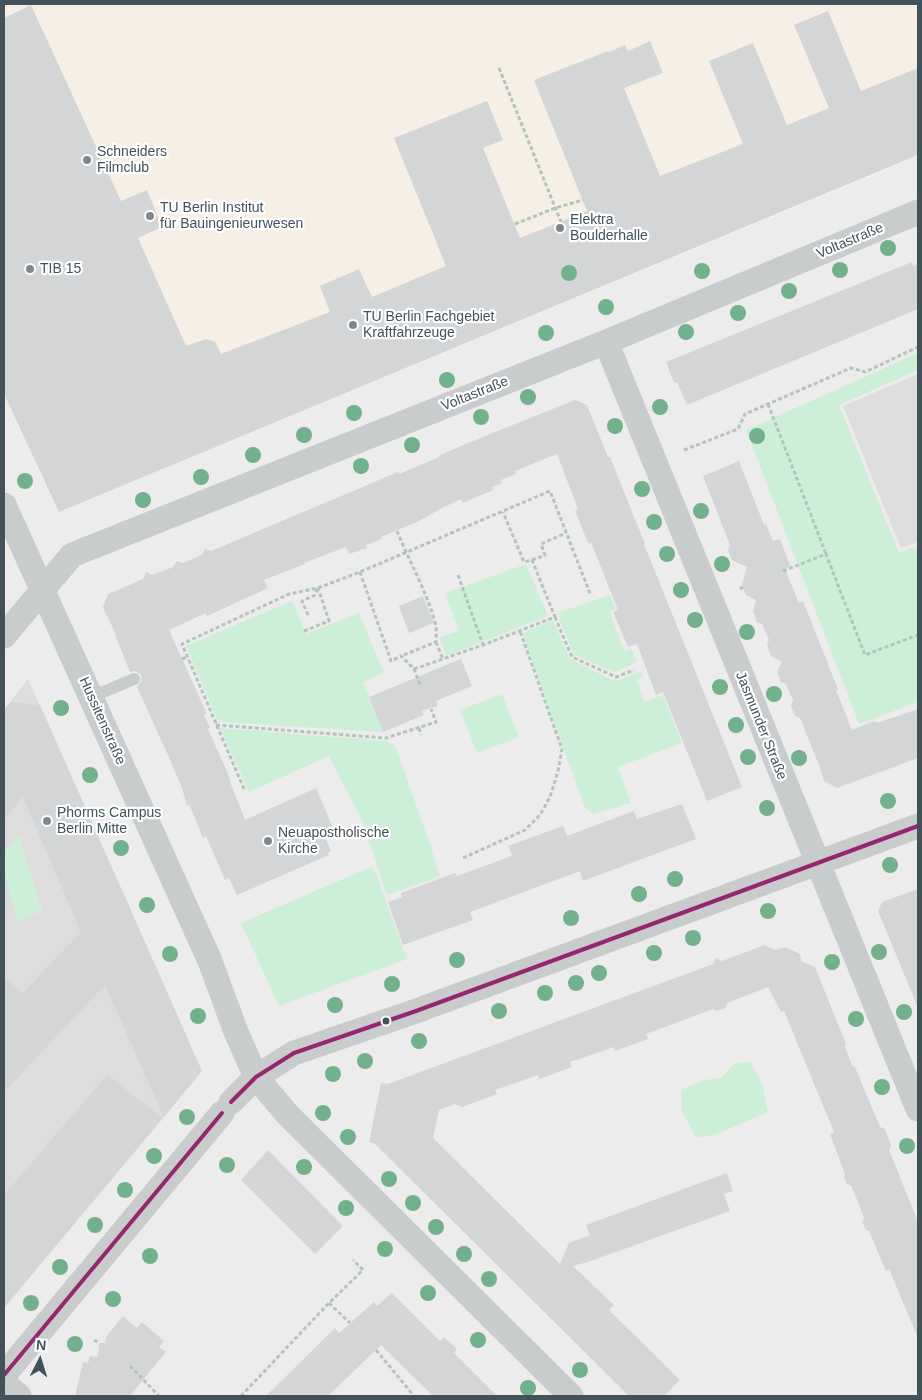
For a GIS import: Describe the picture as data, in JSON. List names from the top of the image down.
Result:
{
  "streets": {
    "street": ["Voltastraße", "Hussitenstraße", "Jasmunder Straße"]
  },
  "crossings": [
    ["Voltastraße", "Hussitenstraße"],
    ["Voltastraße", "Jasmunder Straße"]
  ],
  "places": [
    "Schneiders Filmclub",
    "TU Berlin Institut für Bauingenieurwesen",
    "Elektra Boulderhalle",
    "TIB 15",
    "TU Berlin Fachgebiet Kraftfahrzeuge",
    "Phorms Campus Berlin Mitte",
    "Neuapostholische Kirche"
  ],
  "north": "top"
}
